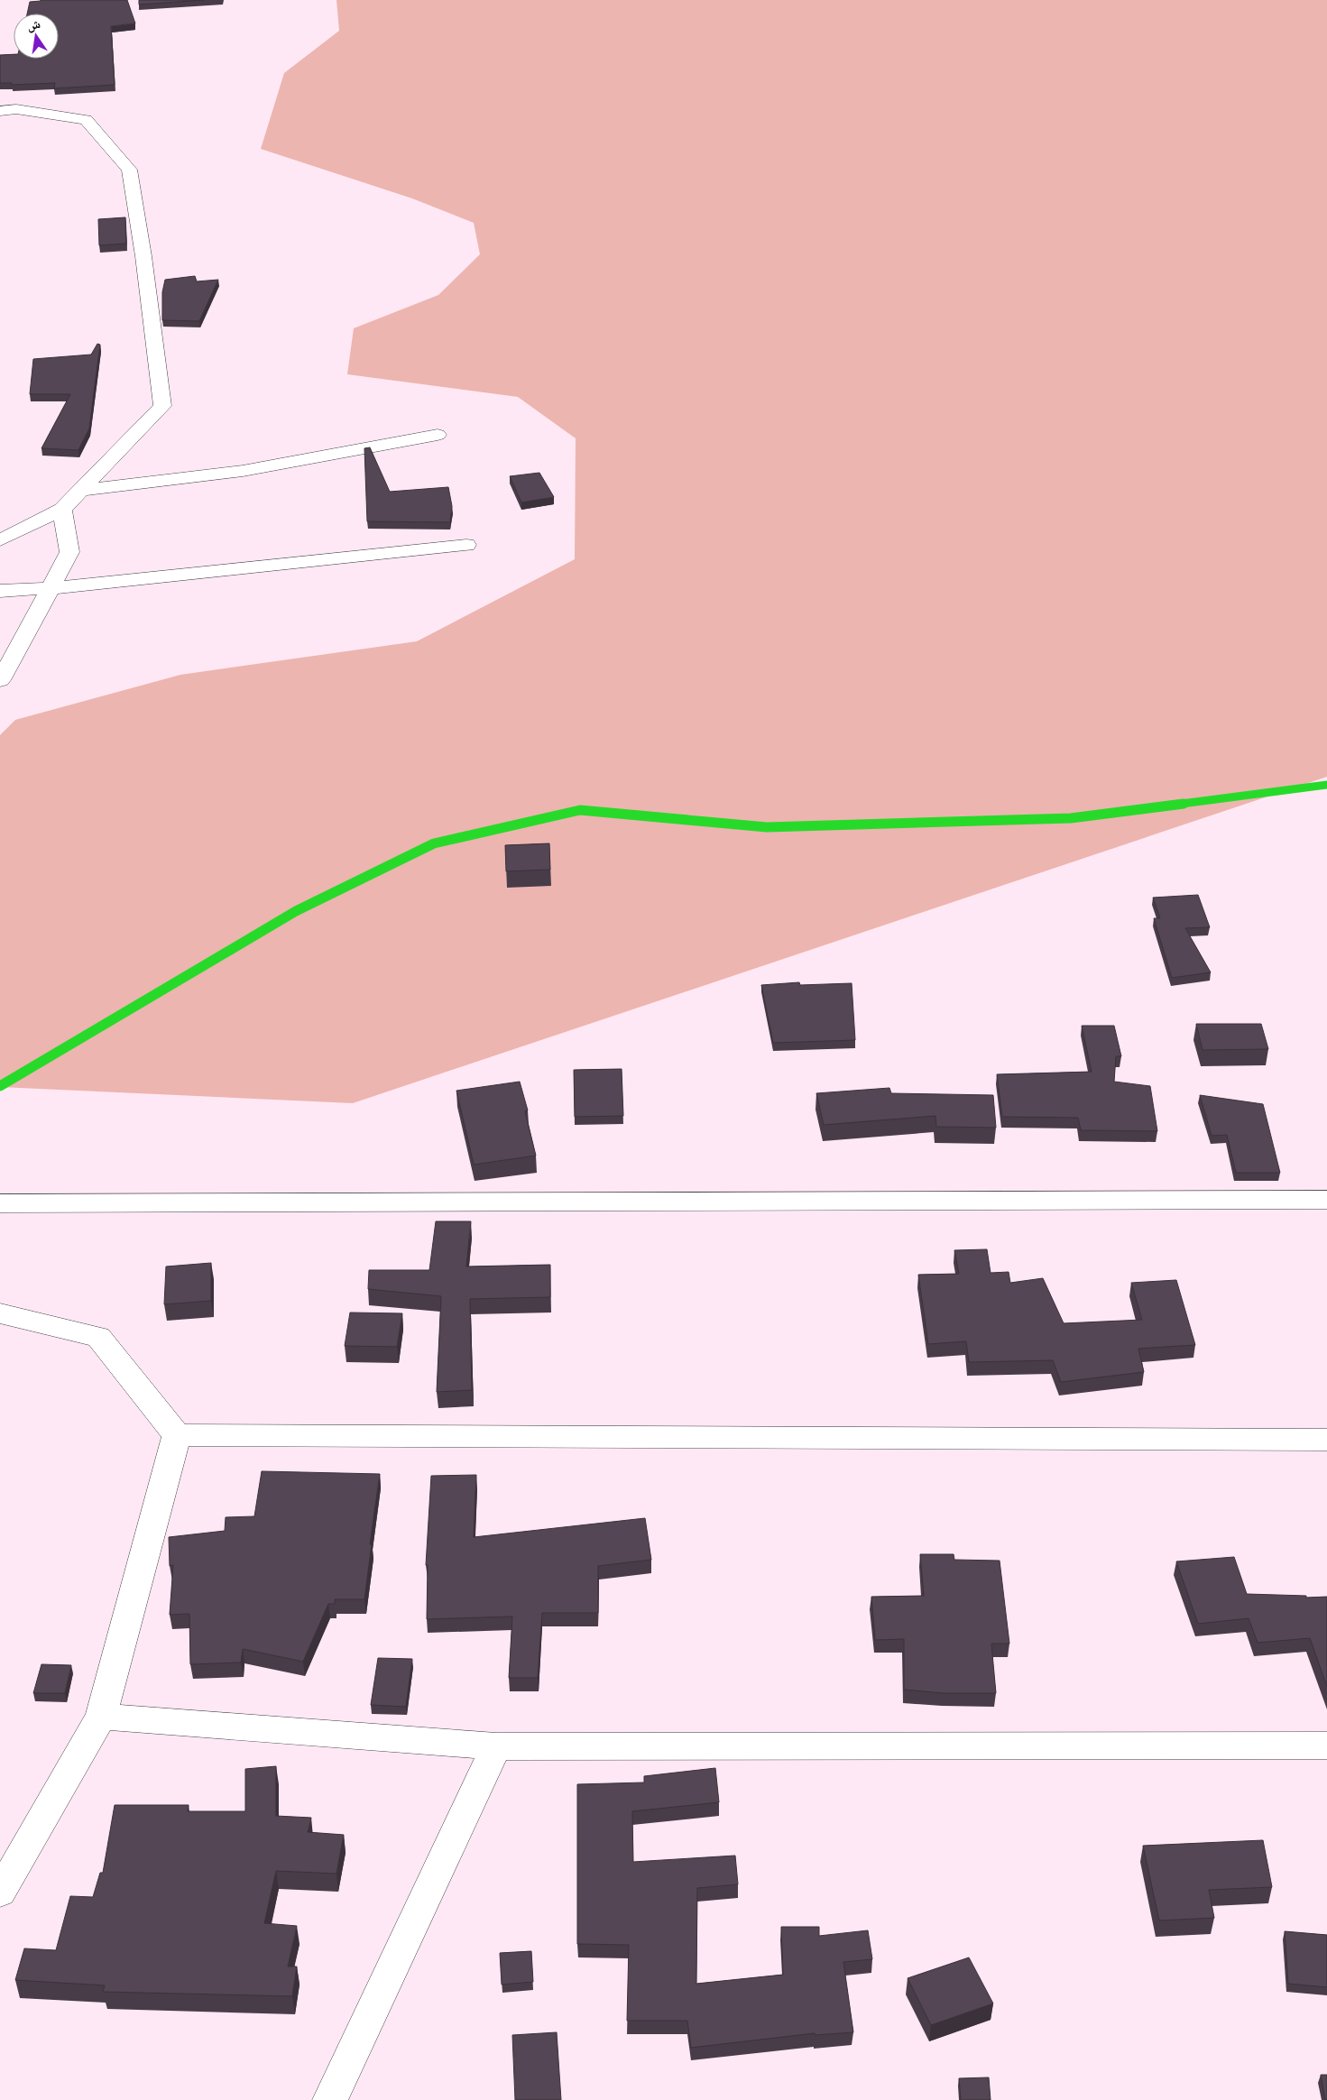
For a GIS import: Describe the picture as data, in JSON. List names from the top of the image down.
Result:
{
  "north": "top"
}
